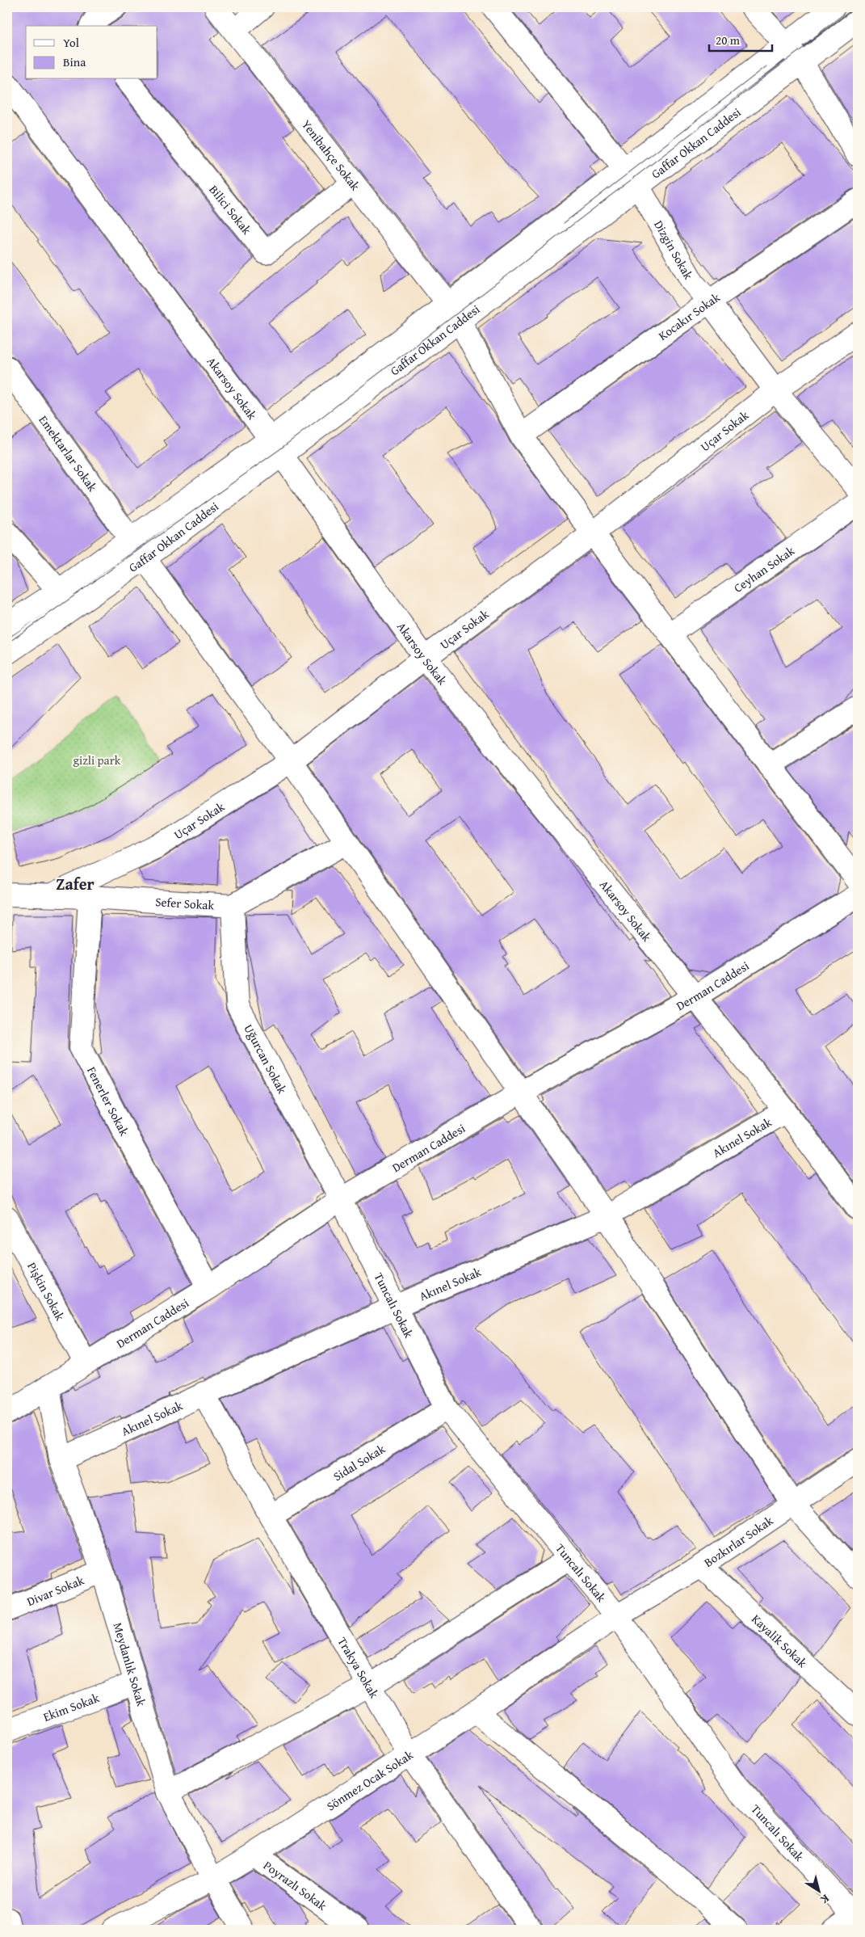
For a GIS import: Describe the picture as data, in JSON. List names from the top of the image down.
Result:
{
  "streets": {
    "street": [
      "Gaffar Okkan Caddesi",
      "Yenibahçe Sokak",
      "Bilici Sokak",
      "Dizgin Sokak",
      "Kocakır Sokak",
      "Akarsoy Sokak",
      "Uçar Sokak",
      "Emektarlar Sokak",
      "Ceyhan Sokak",
      "Sefer Sokak",
      "Derman Caddesi",
      "Uğurcan Sokak",
      "Fenerler Sokak",
      "Akınel Sokak",
      "Pişkin Sokak",
      "Tuncalı Sokak",
      "Sidal Sokak",
      "Bozkırlar Sokak",
      "Divar Sokak",
      "Kayalik Sokak",
      "Meydanlık Sokak",
      "Trakya Sokak",
      "Ekim Sokak",
      "Sönmez Ocak Sokak",
      "Poyrazlı Sokak"
    ]
  },
  "crossings": [
    ["Gaffar Okkan Caddesi", "Yenibahçe Sokak"],
    ["Gaffar Okkan Caddesi", "Dizgin Sokak"],
    ["Gaffar Okkan Caddesi", "Akarsoy Sokak"],
    ["Gaffar Okkan Caddesi", "Emektarlar Sokak"],
    ["Yenibahçe Sokak", "Bilici Sokak"],
    ["Yenibahçe Sokak", "Kocakır Sokak"],
    ["Yenibahçe Sokak", "Uçar Sokak"],
    ["Yenibahçe Sokak", "Ceyhan Sokak"],
    ["Dizgin Sokak", "Kocakır Sokak"],
    ["Dizgin Sokak", "Uçar Sokak"],
    ["Akarsoy Sokak", "Uçar Sokak"],
    ["Akarsoy Sokak", "Derman Caddesi"],
    ["Akarsoy Sokak", "Akınel Sokak"],
    ["Uçar Sokak", "Sefer Sokak"],
    ["Sefer Sokak", "Uğurcan Sokak"],
    ["Sefer Sokak", "Fenerler Sokak"],
    ["Derman Caddesi", "Uğurcan Sokak"],
    ["Derman Caddesi", "Fenerler Sokak"],
    ["Derman Caddesi", "Pişkin Sokak"],
    ["Derman Caddesi", "Tuncalı Sokak"],
    ["Derman Caddesi", "Meydanlık Sokak"],
    ["Uğurcan Sokak", "Tuncalı Sokak"],
    ["Akınel Sokak", "Tuncalı Sokak"],
    ["Akınel Sokak", "Meydanlık Sokak"],
    ["Akınel Sokak", "Trakya Sokak"],
    ["Tuncalı Sokak", "Sidal Sokak"],
    ["Tuncalı Sokak", "Bozkırlar Sokak"],
    ["Tuncalı Sokak", "Sönmez Ocak Sokak"],
    ["Sidal Sokak", "Trakya Sokak"],
    ["Bozkırlar Sokak", "Kayalik Sokak"],
    ["Bozkırlar Sokak", "Sönmez Ocak Sokak"],
    ["Divar Sokak", "Meydanlık Sokak"],
    ["Meydanlık Sokak", "Ekim Sokak"],
    ["Meydanlık Sokak", "Sönmez Ocak Sokak"],
    ["Trakya Sokak", "Sönmez Ocak Sokak"],
    ["Sönmez Ocak Sokak", "Poyrazlı Sokak"]
  ],
  "districts": ["Zafer"],
  "parks": ["gizli park"],
  "legend": ["Yol", "Bina"],
  "scale_bar": "20 m",
  "north": "bottom right"
}
